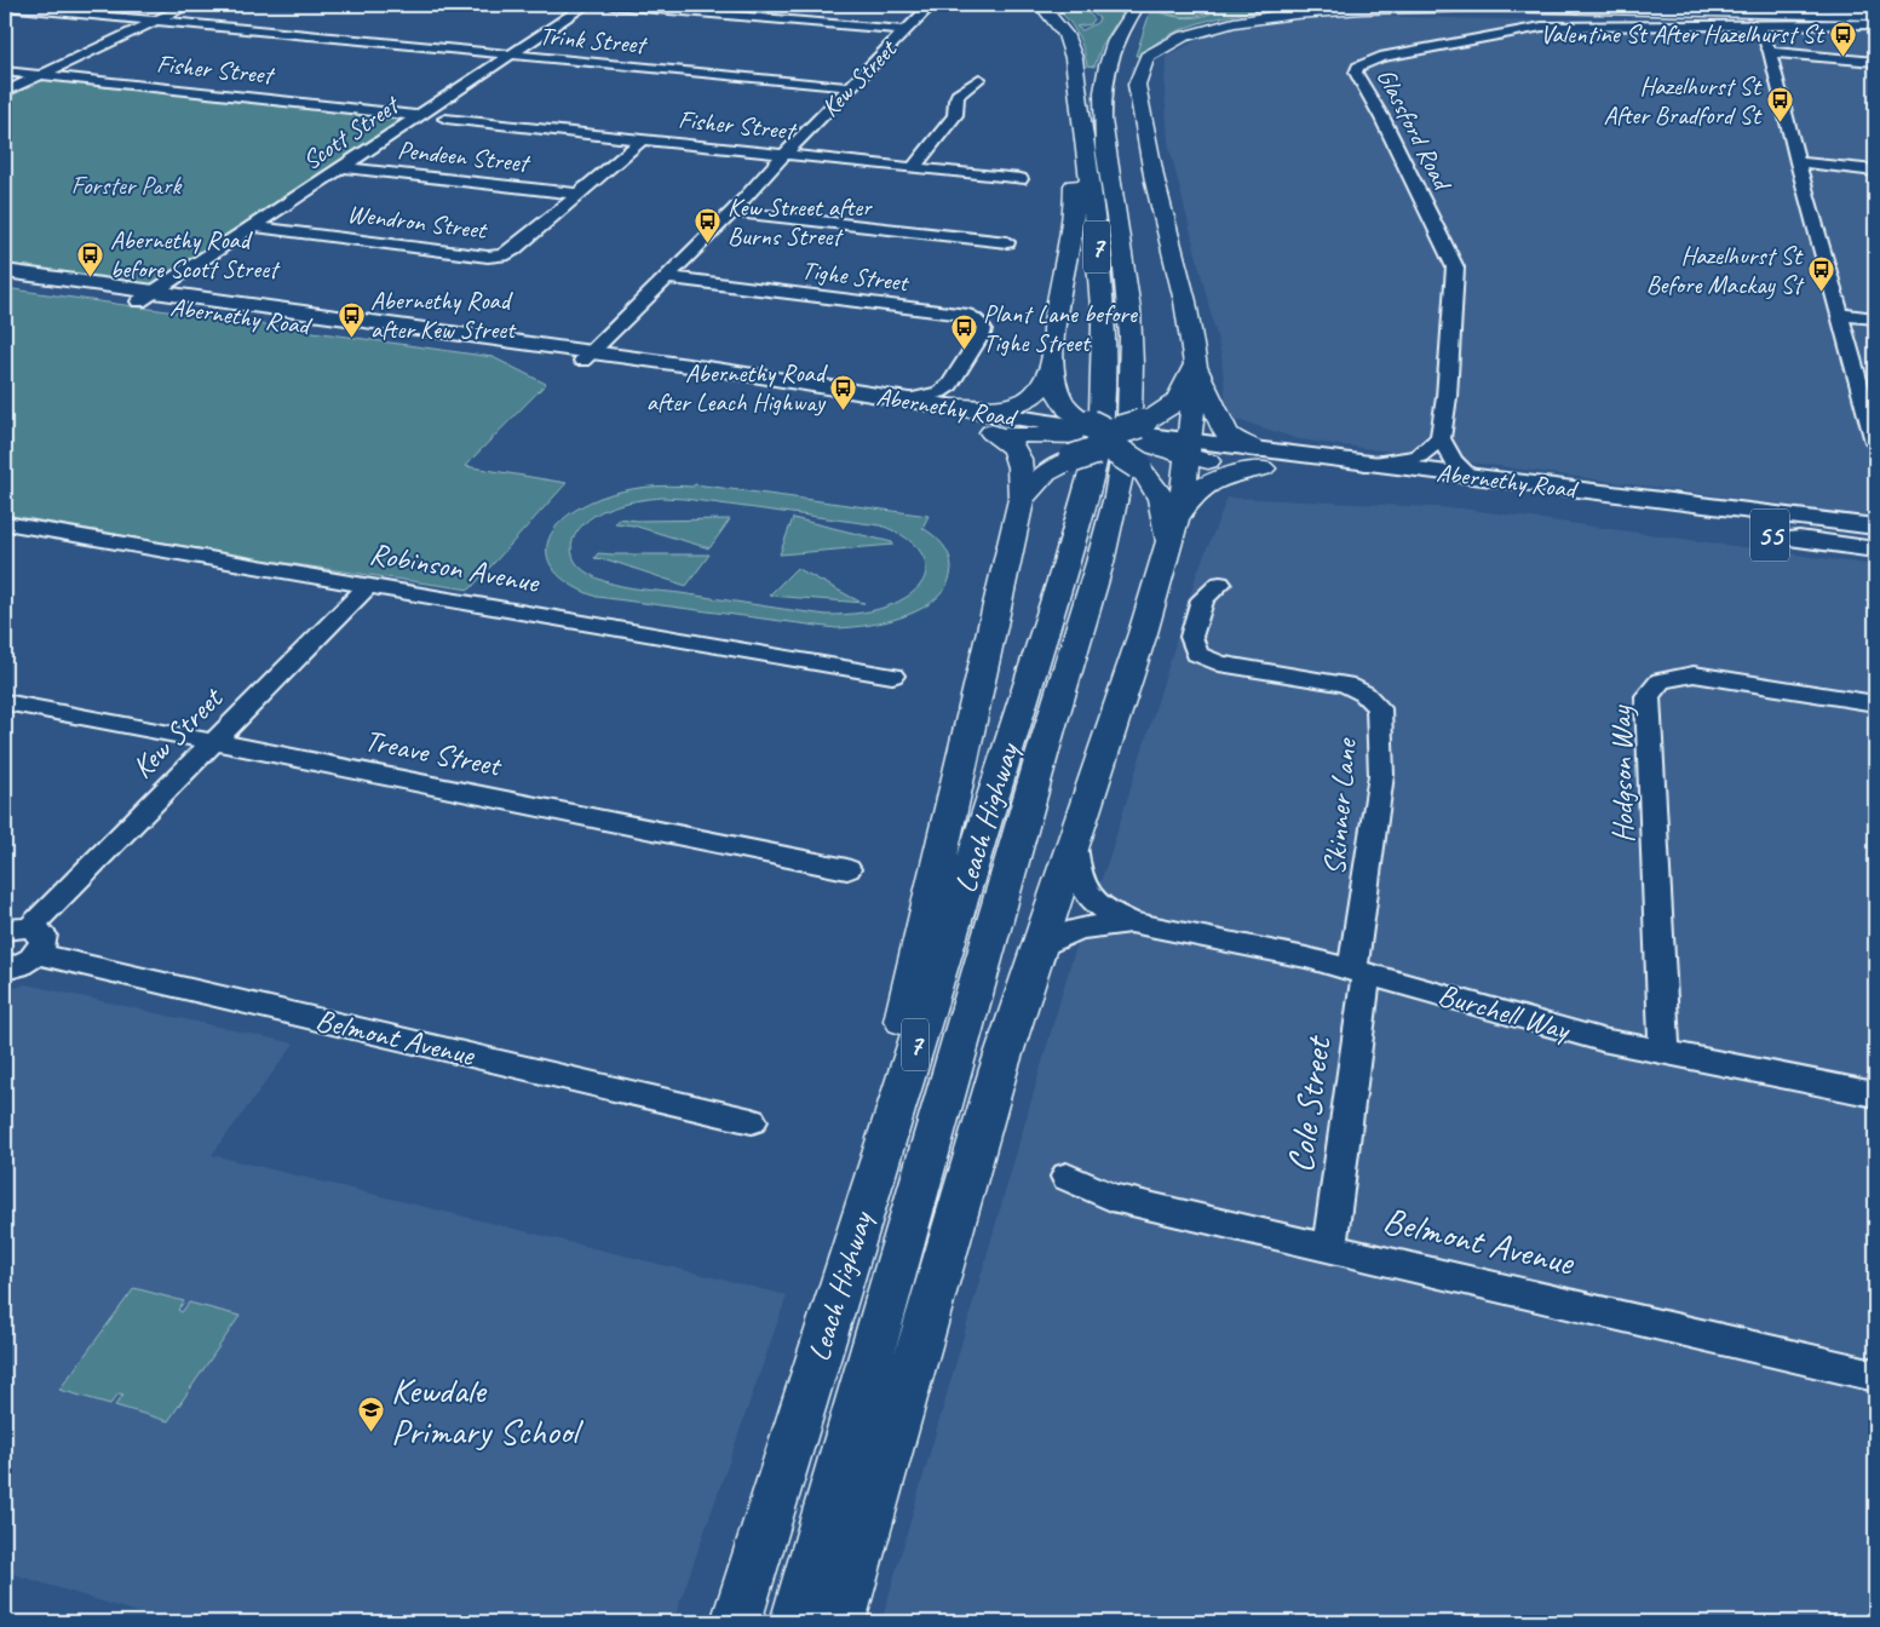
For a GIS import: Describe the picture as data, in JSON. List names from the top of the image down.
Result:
{
  "streets": {
    "highway": ["7", "Leach Highway"],
    "main road": ["Abernethy Road", "55"],
    "street": [
      "Trink Street",
      "Fisher Street",
      "Kew Street",
      "Glassford Road",
      "Scott Street",
      "Pendeen Street",
      "Wendron Street",
      "Tighe Street",
      "Robinson Avenue",
      "Treave Street",
      "Hodgson Way",
      "Skinner Lane",
      "Burchell Way",
      "Belmont Avenue",
      "Cole Street"
    ]
  },
  "crossings": [
    ["Trink Street", "Kew Street"],
    ["Trink Street", "Scott Street"],
    ["Fisher Street", "Kew Street"],
    ["Fisher Street", "Scott Street"],
    ["Fisher Street", "Wendron Street"],
    ["Kew Street", "Tighe Street"],
    ["Kew Street", "Abernethy Road"],
    ["Kew Street", "Robinson Avenue"],
    ["Kew Street", "Treave Street"],
    ["Kew Street", "Belmont Avenue"],
    ["Scott Street", "Pendeen Street"],
    ["Scott Street", "Wendron Street"],
    ["Scott Street", "Abernethy Road"],
    ["Pendeen Street", "Wendron Street"],
    ["7", "Abernethy Road"],
    ["7", "Leach Highway"],
    ["7", "Burchell Way"],
    ["Tighe Street", "Abernethy Road"],
    ["Hodgson Way", "Burchell Way"],
    ["Skinner Lane", "Burchell Way"],
    ["Skinner Lane", "Cole Street"],
    ["Burchell Way", "Cole Street"],
    ["Belmont Avenue", "Cole Street"]
  ],
  "parks": ["Forster Park"],
  "places": {
    "bus stop": [
      "Valentine St After Hazelhurst St",
      "Hazelhurst St After Bradford St",
      "Kew Street after Burns Street",
      "Abernethy Road before Scott Street",
      "Hazelhurst St Before Mackay St",
      "Abernethy Road after Kew Street",
      "Plant Lane before Tighe Street",
      "Abernethy Road after Leach Highway"
    ],
    "school or university": ["Kewdale Primary School"]
  }
}
